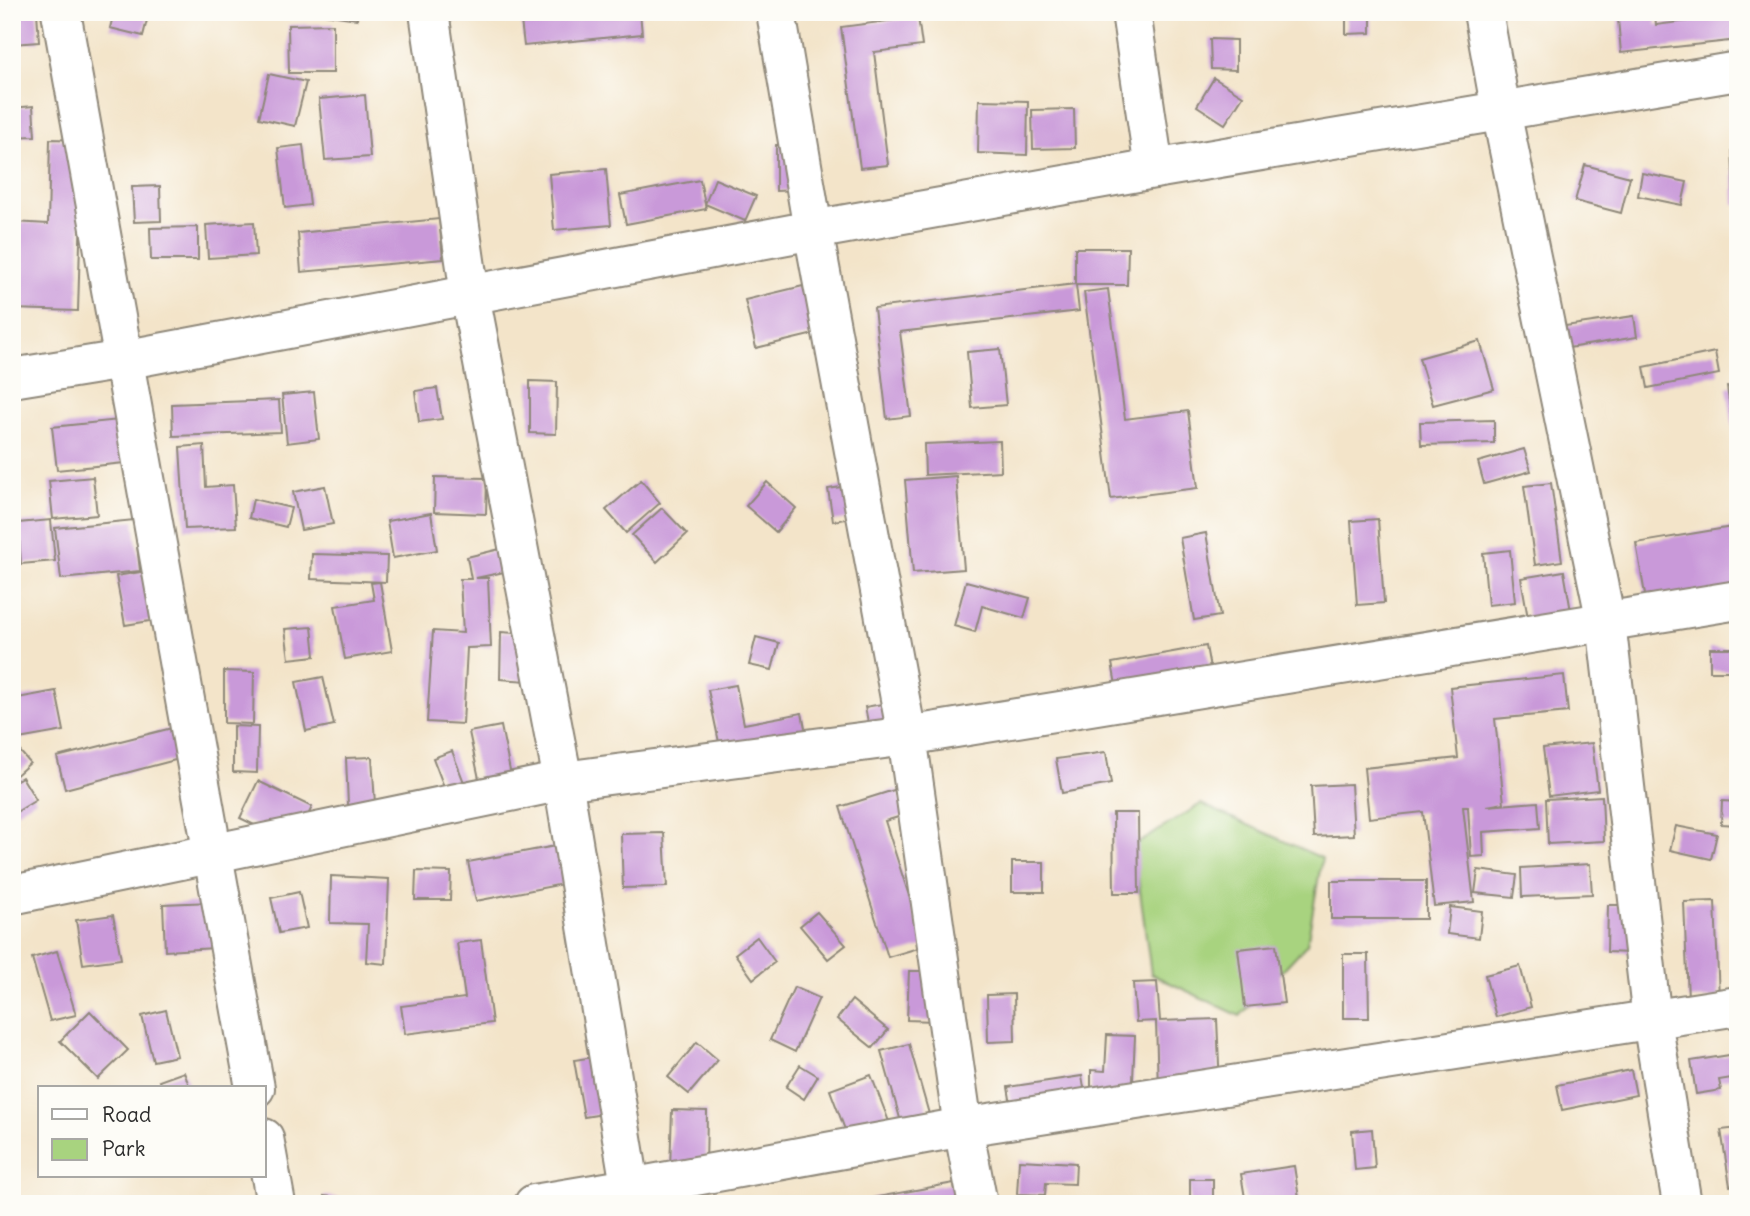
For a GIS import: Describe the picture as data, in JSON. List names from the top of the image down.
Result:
{
  "legend": ["Road", "Park"]
}
